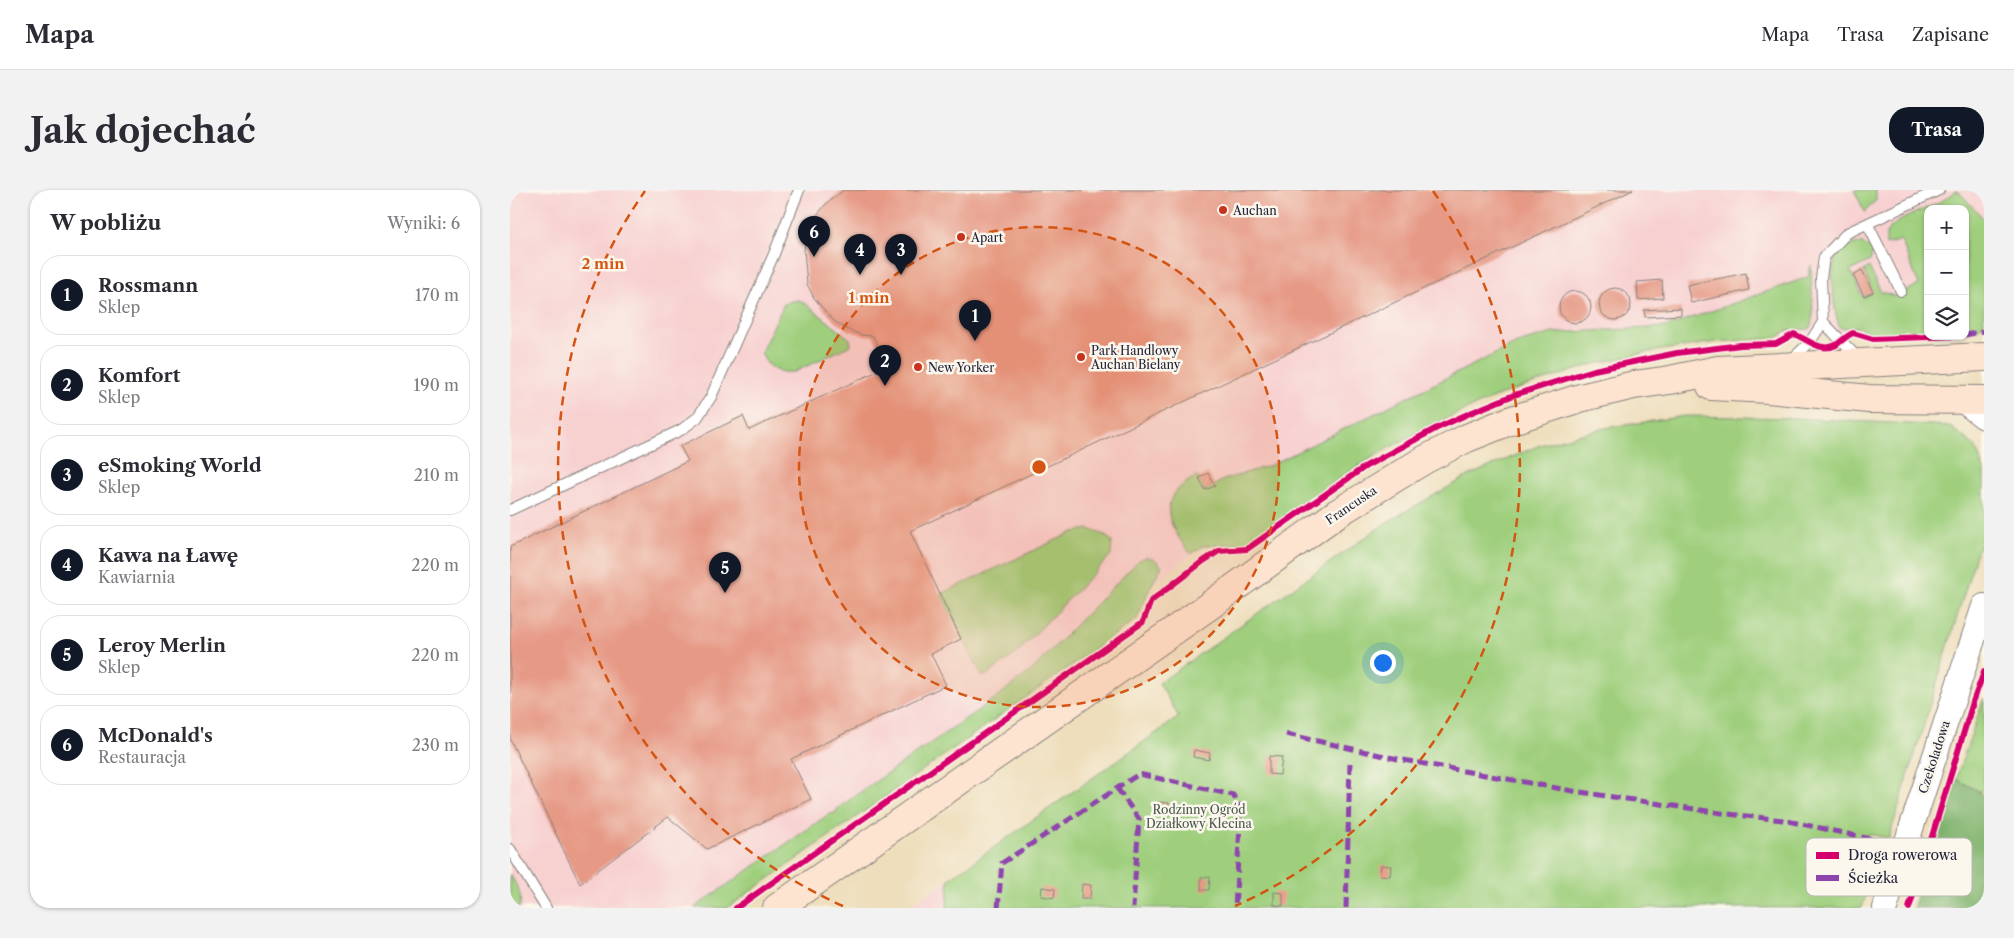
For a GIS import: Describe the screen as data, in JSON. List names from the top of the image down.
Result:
{
  "streets": {
    "main road": ["Francuska"],
    "street": ["Czekoladowa"]
  },
  "parks": ["Rodzinny Ogród Działkowy Klecina"],
  "places": [
    "Auchan",
    "Apart",
    "Park Handlowy Auchan Bielany",
    "New Yorker"
  ],
  "legend": ["Droga rowerowa", "Ścieżka"],
  "page": {
    "header": "Mapa",
    "nav": ["Mapa", "Trasa", "Zapisane"],
    "buttons": "Trasa",
    "title": "Jak dojechać",
    "heading": ["W pobliżu", "Wyniki: 6"],
    "map_buttons": ["+", "−"],
    "pins": [
      "6",
      "3",
      "4",
      "1",
      "2",
      "5"
    ],
    "list": [
      {
        "mark": "1",
        "name": "Rossmann",
        "note": "Sklep",
        "value": "170 m"
      },
      {
        "mark": "2",
        "name": "Komfort",
        "note": "Sklep",
        "value": "190 m"
      },
      {
        "mark": "3",
        "name": "eSmoking World",
        "note": "Sklep",
        "value": "210 m"
      },
      {
        "mark": "4",
        "name": "Kawa na Ławę",
        "note": "Kawiarnia",
        "value": "220 m"
      },
      {
        "mark": "5",
        "name": "Leroy Merlin",
        "note": "Sklep",
        "value": "220 m"
      },
      {
        "mark": "6",
        "name": "McDonald's",
        "note": "Restauracja",
        "value": "230 m"
      }
    ]
  },
  "rings": ["2 min", "1 min"]
}
